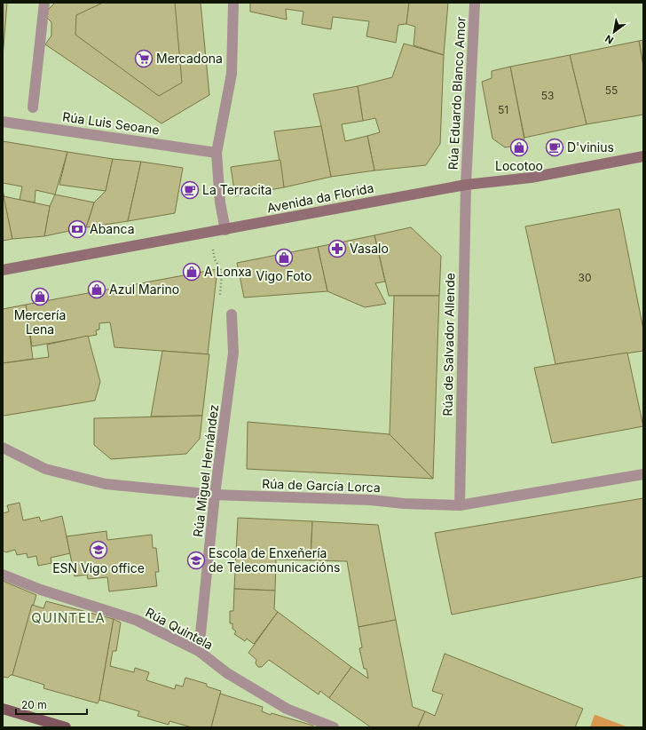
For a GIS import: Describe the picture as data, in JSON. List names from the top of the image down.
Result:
{
  "streets": {
    "main road": ["Avenida da Florida"],
    "street": [
      "Rúa Eduardo Blanco Amor",
      "Rúa Luis Seoane",
      "Rúa de Salvador Allende",
      "Rúa Miguel Hernández",
      "Rúa de García Lorca",
      "Rúa Quintela"
    ]
  },
  "crossings": [
    ["Rúa Eduardo Blanco Amor", "Avenida da Florida"],
    ["Rúa Eduardo Blanco Amor", "Rúa de Salvador Allende"],
    ["Avenida da Florida", "Rúa de Salvador Allende"],
    ["Rúa de Salvador Allende", "Rúa de García Lorca"],
    ["Rúa Miguel Hernández", "Rúa de García Lorca"],
    ["Rúa Miguel Hernández", "Rúa Quintela"]
  ],
  "districts": ["QUINTELA"],
  "places": {
    "supermarket": ["Mercadona"],
    "shop": [
      "Locotoo",
      "Vigo Foto",
      "A Lonxa",
      "Azul Marino",
      "Mercería Lena"
    ],
    "cafe": ["D'vinius", "La Terracita"],
    "bank": ["Abanca"],
    "pharmacy": ["Vasalo"],
    "school or university": ["ESN Vigo office", "Escola de Enxeñería de Telecomunicacións"]
  },
  "house_numbers": [
    "55",
    "53",
    "51",
    "30"
  ],
  "scale_bar": "20 m",
  "north": "bottom left"
}
